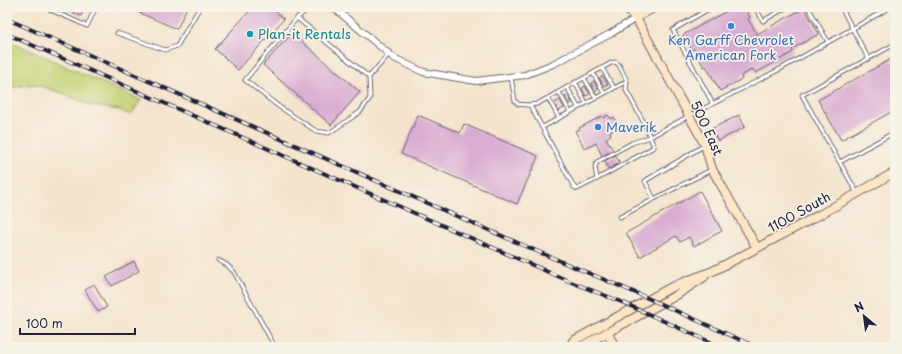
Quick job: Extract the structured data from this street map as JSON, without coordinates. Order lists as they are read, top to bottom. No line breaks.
{"streets":{"street":["500 East","1100 South"]},"crossings":[["500 East","1100 South"]],"places":["Ken Garff Chevrolet American Fork","Plan-it Rentals","Maverik"],"scale_bar":"100 m","north":"top left"}
